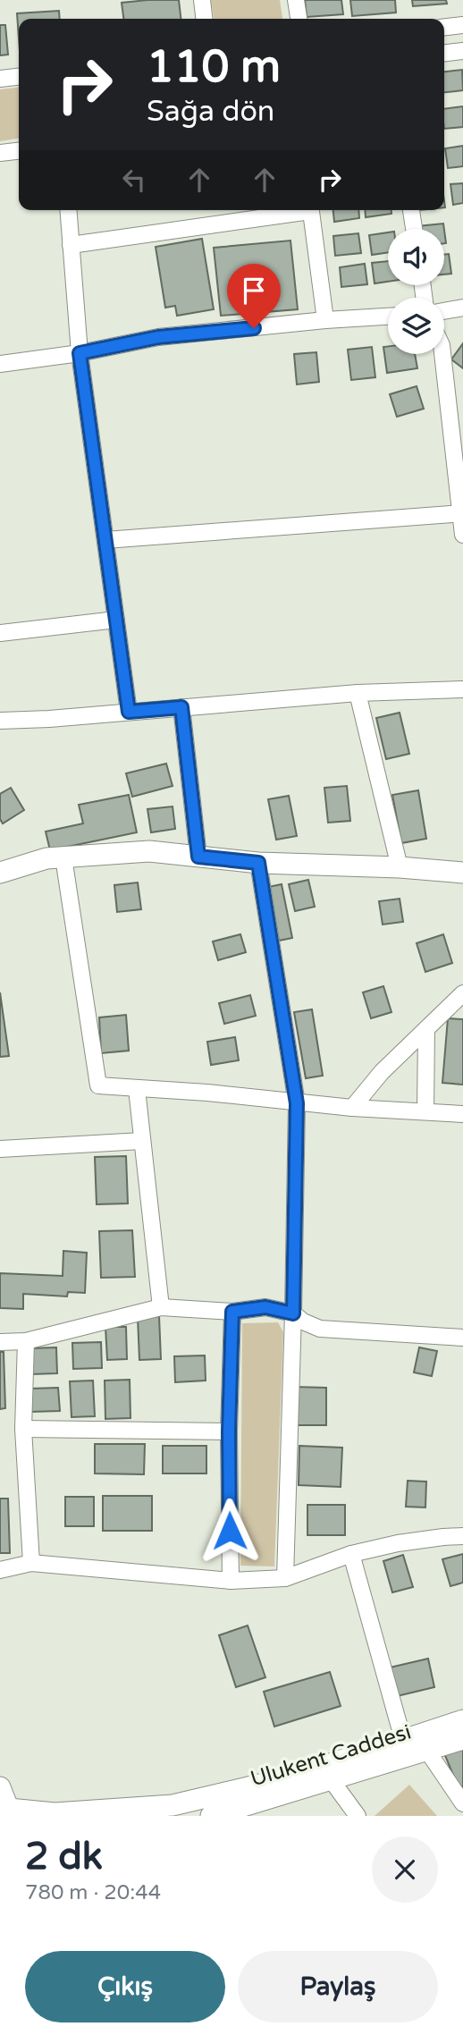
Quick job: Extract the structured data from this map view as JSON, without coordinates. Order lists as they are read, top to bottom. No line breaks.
{"streets":{"street":["Ulukent Caddesi"]},"page":{"turn":["110 m","Sağa dön"],"heading":["2 dk","780 m · 20:44"],"buttons":["Çıkış","Paylaş"]}}
